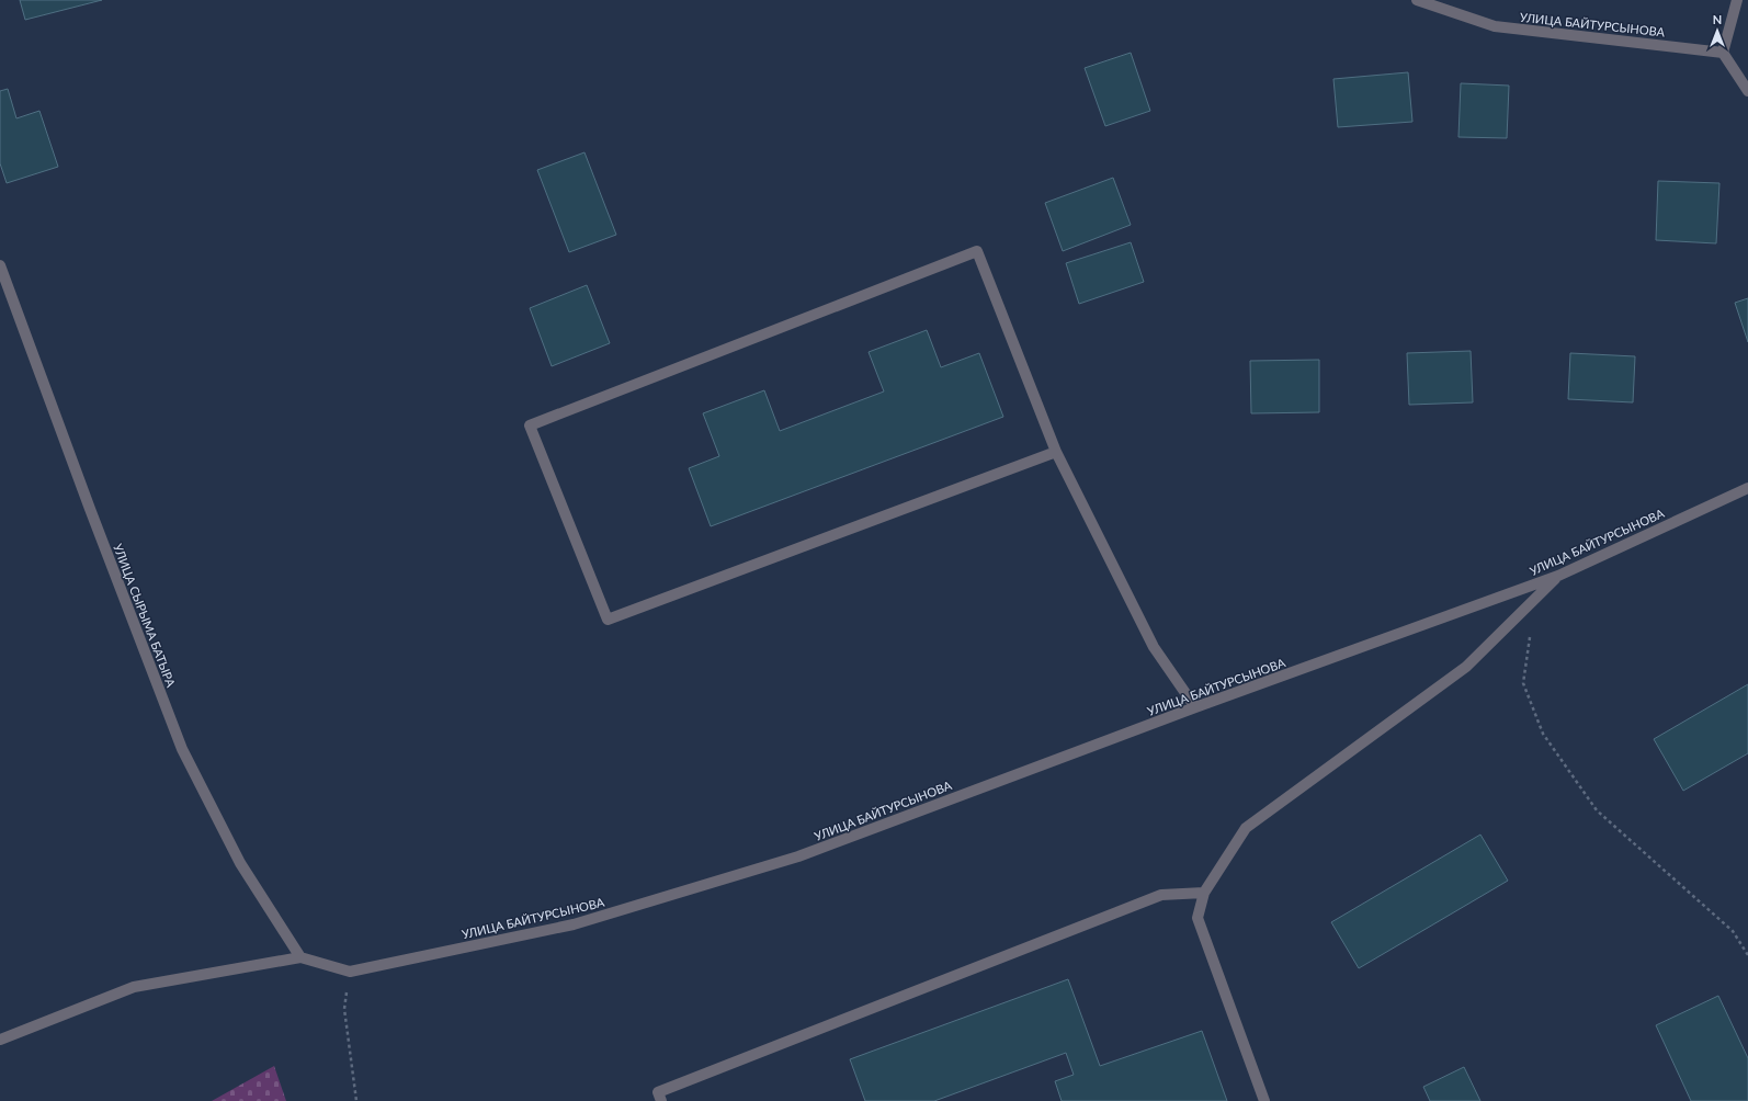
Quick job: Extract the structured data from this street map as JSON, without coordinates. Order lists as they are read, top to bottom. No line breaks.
{"streets":{"street":["УЛИЦА БАЙТУРСЫНОВА","УЛИЦА СЫРЫМА БАТЫРА"]},"crossings":[["УЛИЦА БАЙТУРСЫНОВА","УЛИЦА СЫРЫМА БАТЫРА"]],"north":"top"}
